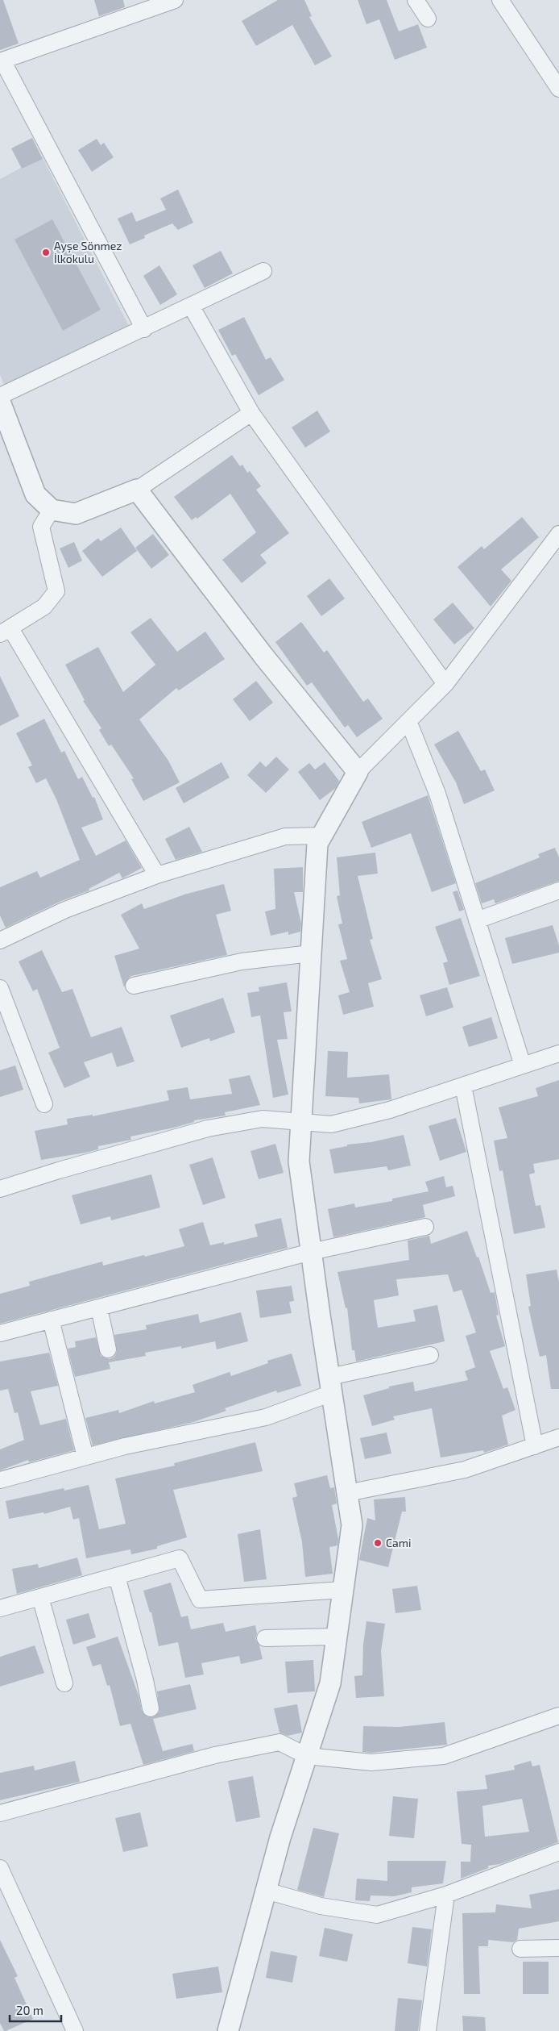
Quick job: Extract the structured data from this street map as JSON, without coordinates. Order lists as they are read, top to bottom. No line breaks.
{"places":["Ayşe Sönmez İlkokulu","Cami"],"scale_bar":"20 m"}
